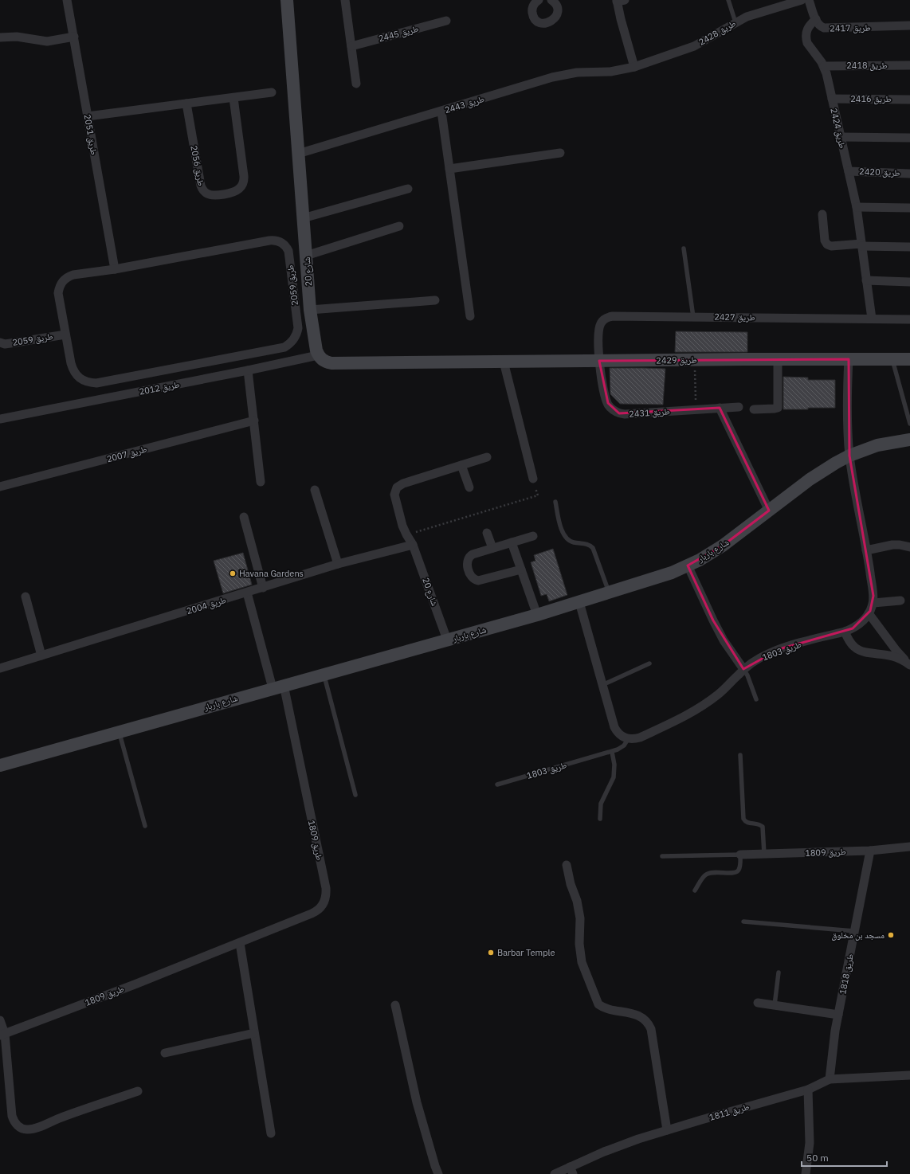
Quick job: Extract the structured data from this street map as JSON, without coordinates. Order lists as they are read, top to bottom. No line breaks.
{"streets":{"street":["طريق 2417","طريق 2428","طريق 2445","طريق 2418","طريق 2416","طريق 2443","طريق 2424","طريق 2051","طريق 2056","طريق 2420","شارع 20","طريق 2059","طريق 2427","طريق 2429","طريق 2012","طريق 2431","طريق 2007","شارع باربار","طريق 2004","طريق 1803","طريق 1809","طريق 1818","طريق 1811"]},"crossings":[["طريق 2417","طريق 2424"],["طريق 2428","طريق 2443"],["طريق 2418","طريق 2424"],["طريق 2416","طريق 2424"],["طريق 2443","شارع 20"],["طريق 2424","طريق 2420"],["طريق 2424","طريق 2427"],["طريق 2051","طريق 2059"],["شارع 20","طريق 2012"],["شارع 20","شارع باربار"],["شارع 20","طريق 2004"],["طريق 2427","طريق 2429"],["طريق 2427","طريق 2431"],["طريق 2429","طريق 2431"],["شارع باربار","طريق 1803"],["شارع باربار","طريق 1809"],["طريق 2004","طريق 1809"],["طريق 1809","طريق 1818"],["طريق 1818","طريق 1811"]],"places":["Havana Gardens","مسجد بن مخلوق","Barbar Temple"],"scale_bar":"50 m"}
